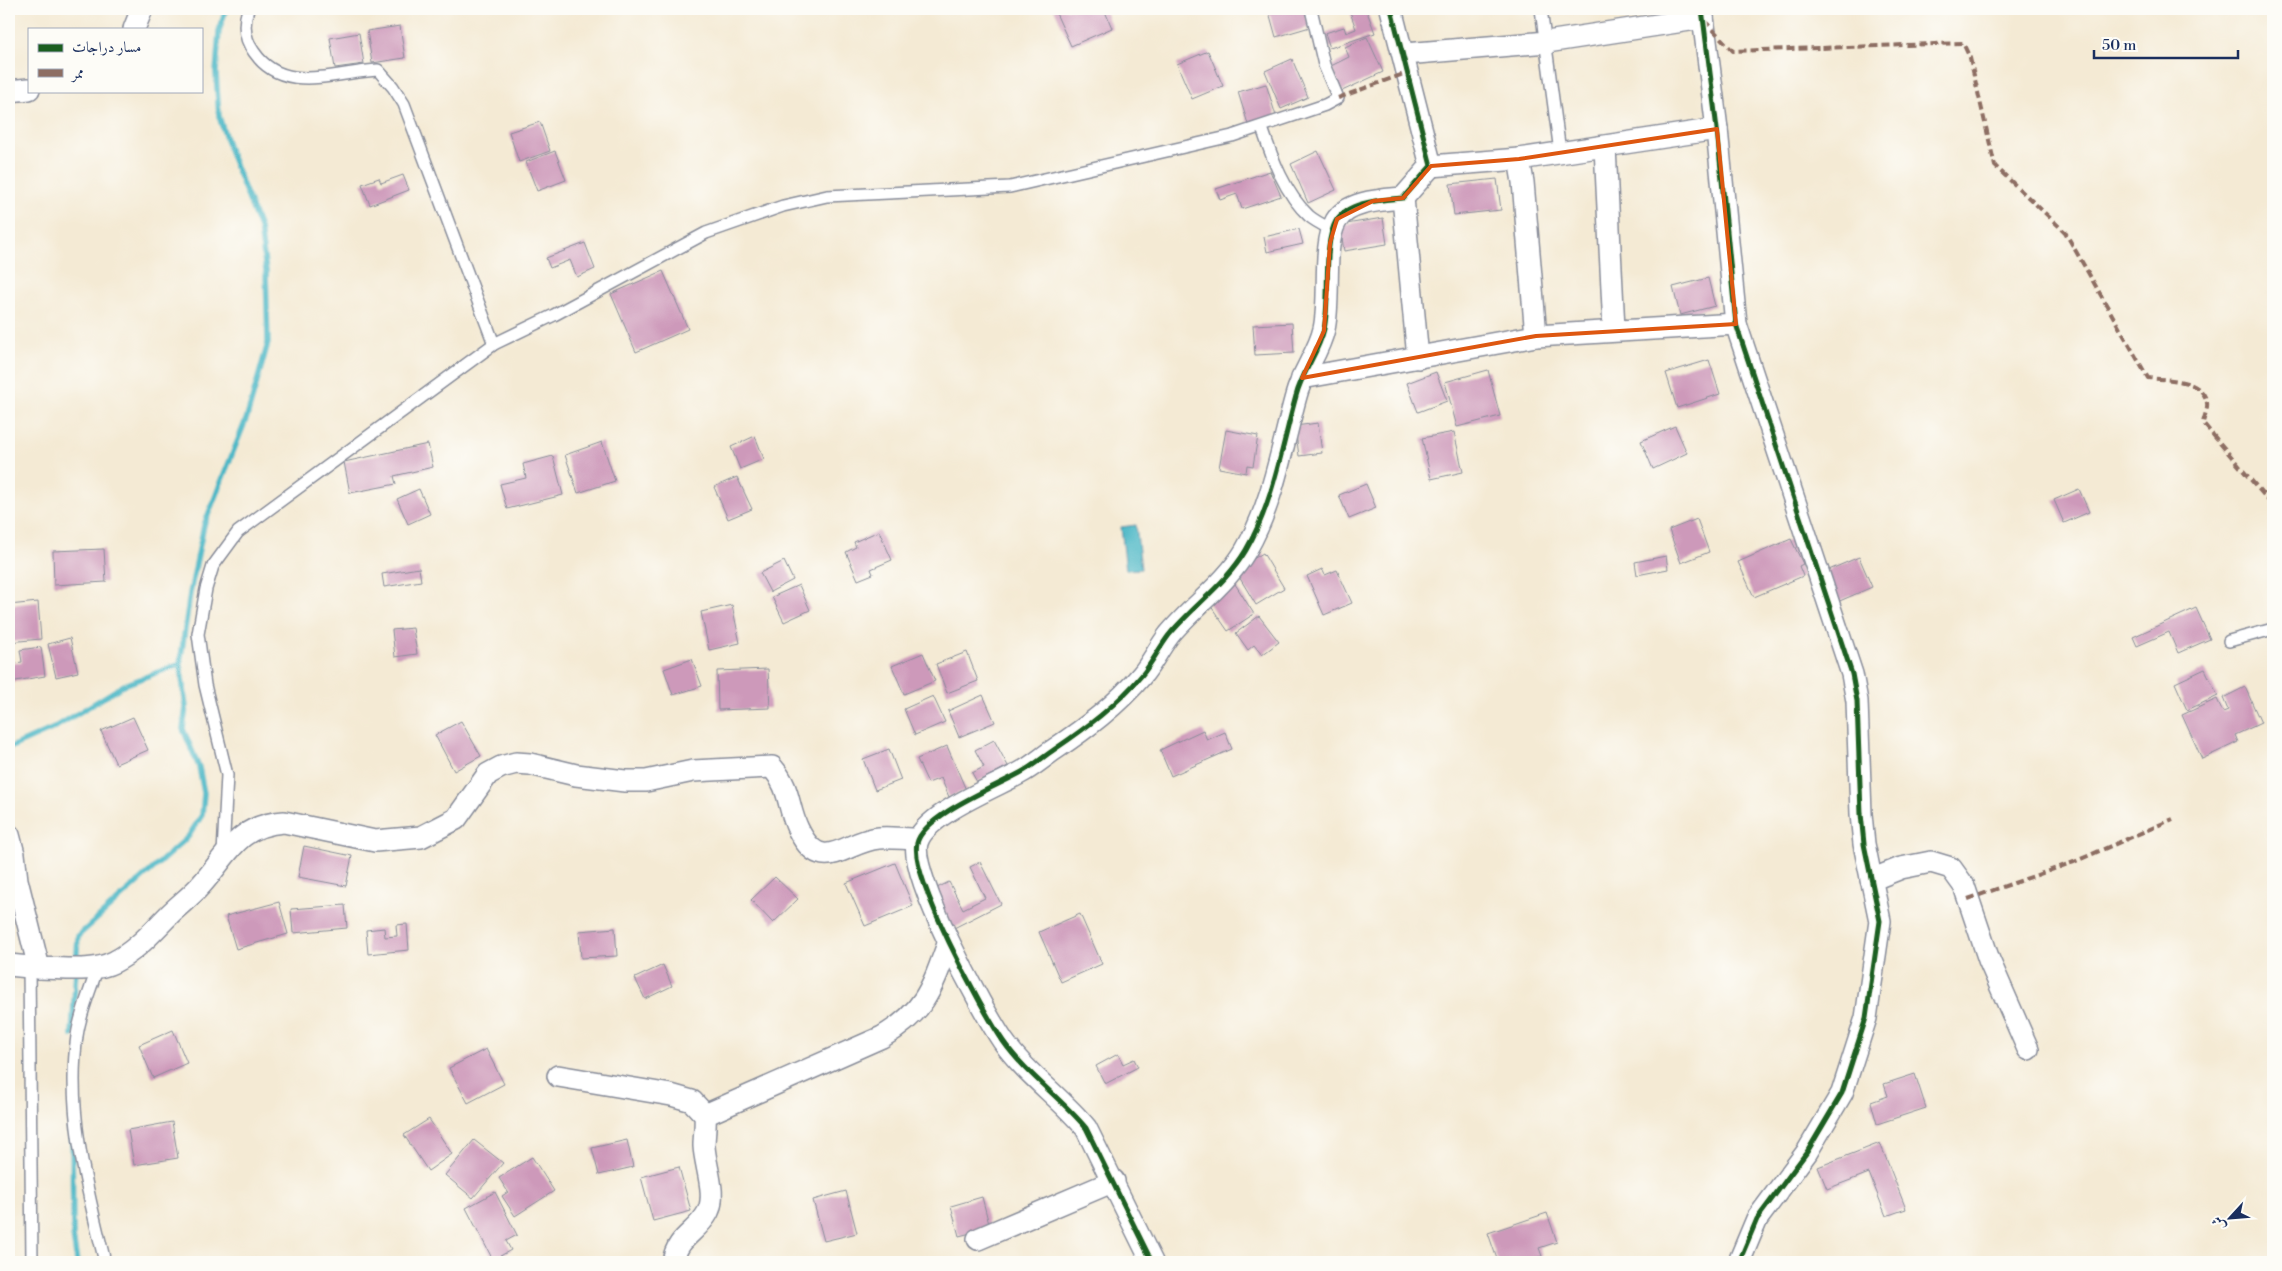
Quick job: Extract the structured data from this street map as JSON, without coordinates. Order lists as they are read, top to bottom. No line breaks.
{"legend":["مسار دراجات","ممر"],"scale_bar":"50 m","north":"bottom left"}
